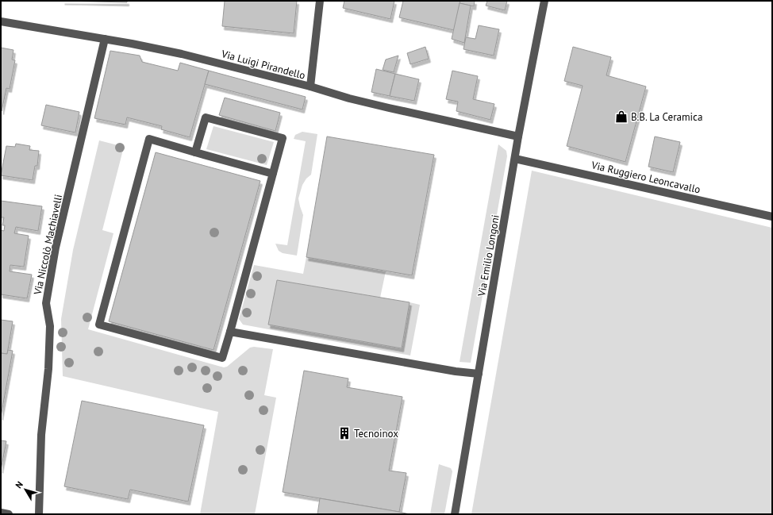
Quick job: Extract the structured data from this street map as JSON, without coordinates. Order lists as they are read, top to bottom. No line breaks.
{"streets":{"street":["Via Luigi Pirandello","Via Ruggiero Leoncavallo","Via Niccolò Machiavelli","Via Emilio Longoni"]},"crossings":[["Via Luigi Pirandello","Via Niccolò Machiavelli"],["Via Luigi Pirandello","Via Emilio Longoni"],["Via Ruggiero Leoncavallo","Via Emilio Longoni"]],"places":{"shop":["B.B. La Ceramica"],"building":["Tecnoinox"]},"north":"top left"}
